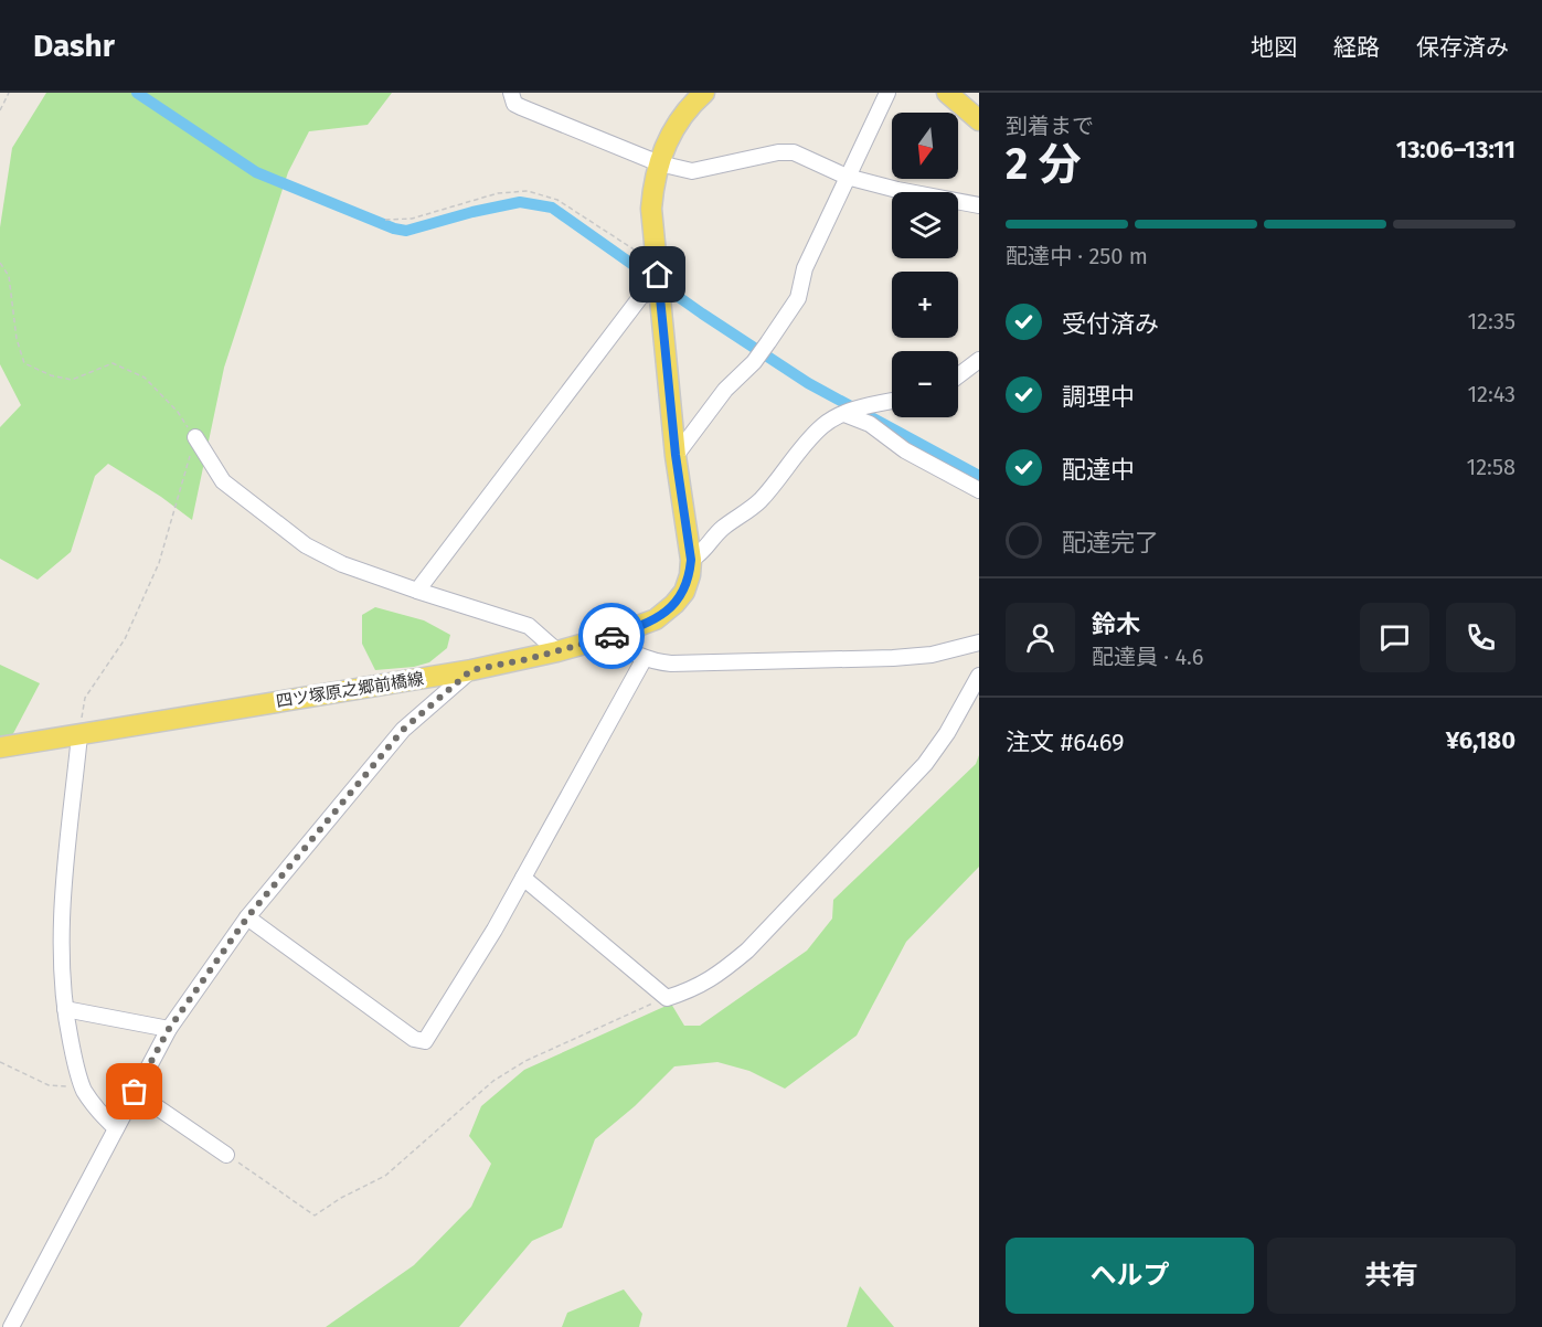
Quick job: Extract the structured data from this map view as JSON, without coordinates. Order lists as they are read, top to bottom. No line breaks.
{"streets":{"main road":["四ツ塚原之郷前橋線"]},"north":"bottom","page":{"header":"Dashr","nav":["地図","経路","保存済み"],"heading":["2 分","到着まで","13:06–13:11"],"panel":["鈴木","配達員 · 4.6","注文 #6469","¥6,180"],"map_buttons":["+","−"],"bar":"配達中 · 250 m","list":[["受付済み","12:35"],["調理中","12:43"],["配達中","12:58"],"配達完了"],"buttons":["ヘルプ","共有"]}}
